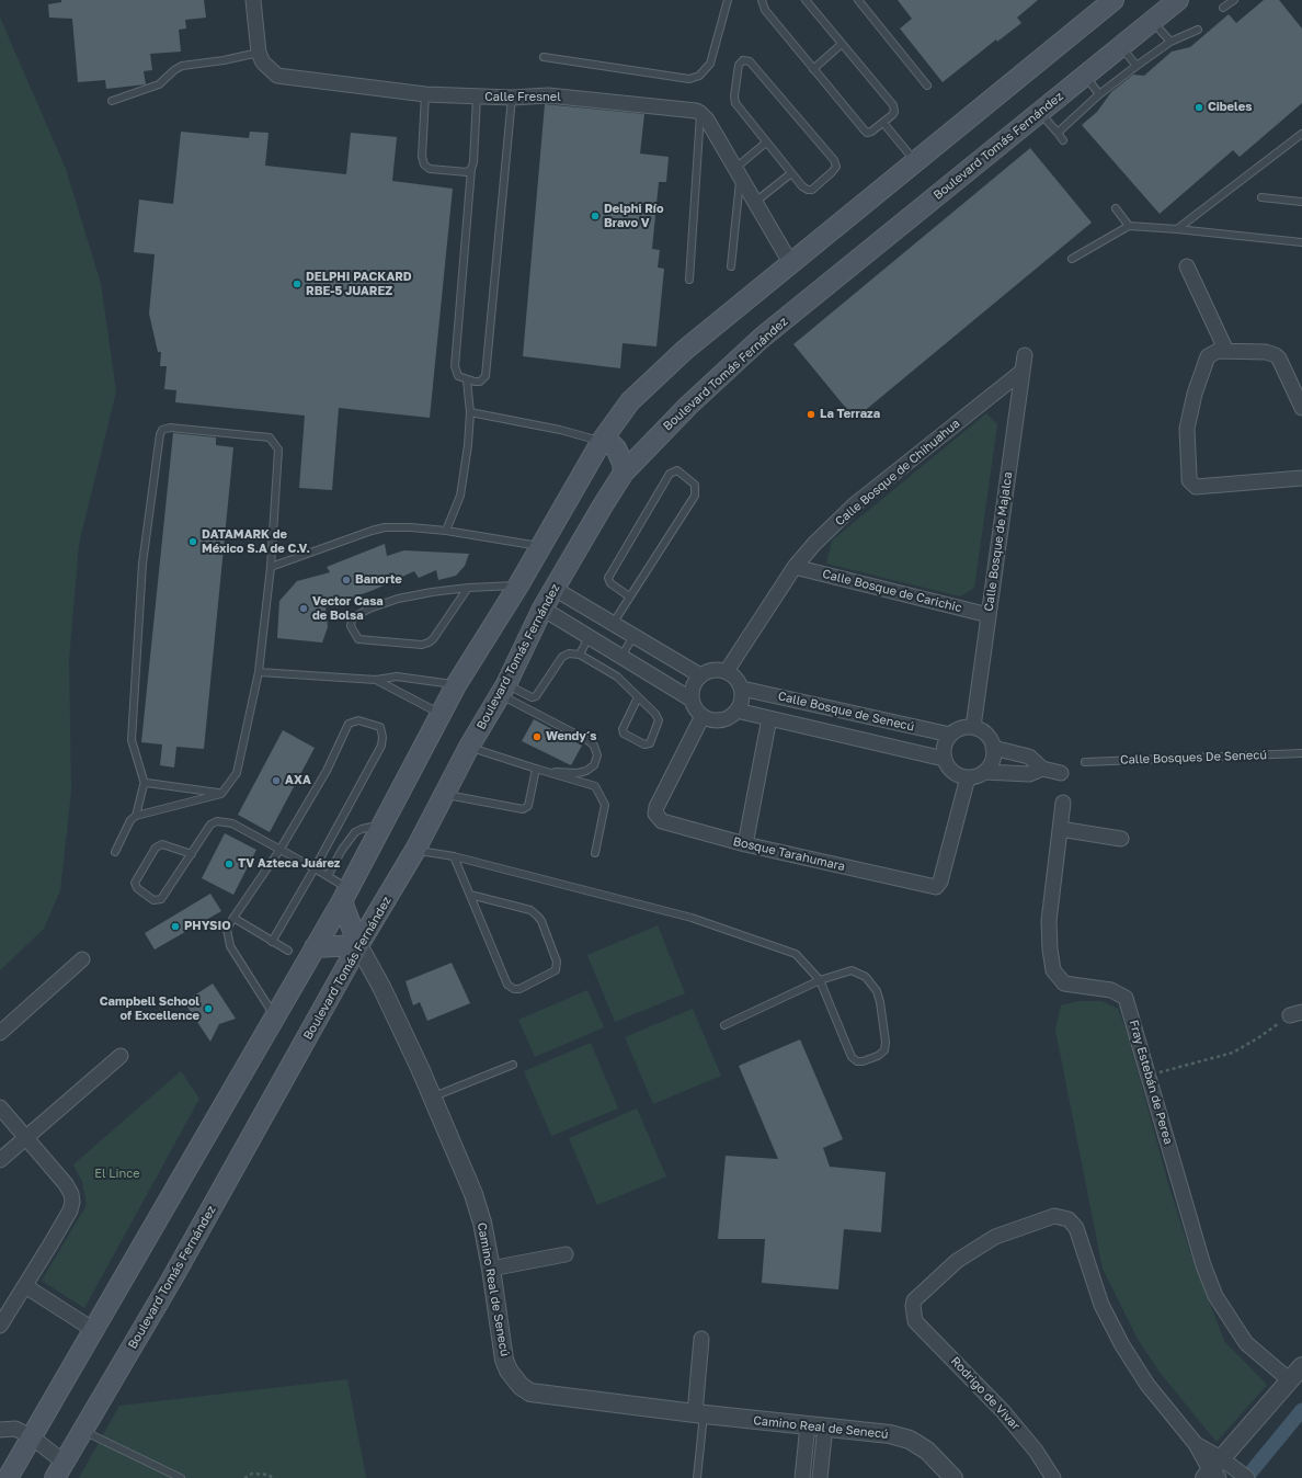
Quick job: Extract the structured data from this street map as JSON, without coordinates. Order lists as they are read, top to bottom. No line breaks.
{"streets":{"main road":["Boulevard Tomás Fernández"],"street":["Calle Fresnel","Calle Bosque de Chihuahua","Calle Bosque de Majalca","Calle Bosque de Carichic","Calle Bosque de Senecú","Bosque Tarahumara","Fray Estebán de Perea","Camino Real de Senecú","Rodrigo de Vivar"],"lane":["Calle Bosques De Senecú"]},"crossings":[["Boulevard Tomás Fernández","Camino Real de Senecú"],["Calle Bosque de Chihuahua","Calle Bosque de Majalca"],["Calle Bosque de Chihuahua","Calle Bosque de Carichic"],["Calle Bosque de Chihuahua","Calle Bosque de Senecú"],["Calle Bosque de Chihuahua","Bosque Tarahumara"],["Calle Bosque de Majalca","Calle Bosque de Carichic"],["Calle Bosque de Majalca","Calle Bosque de Senecú"],["Calle Bosque de Majalca","Bosque Tarahumara"],["Calle Bosque de Senecú","Bosque Tarahumara"]],"parks":["El Lince"],"places":["Cibeles","Delphi Río Bravo V","DELPHI PACKARD RBE-5 JUAREZ","La Terraza","DATAMARK de México S.A de C.V.","Banorte","Vector Casa de Bolsa","Wendy´s","AXA","TV Azteca Juárez","PHYSIO","Campbell School of Excellence"]}
